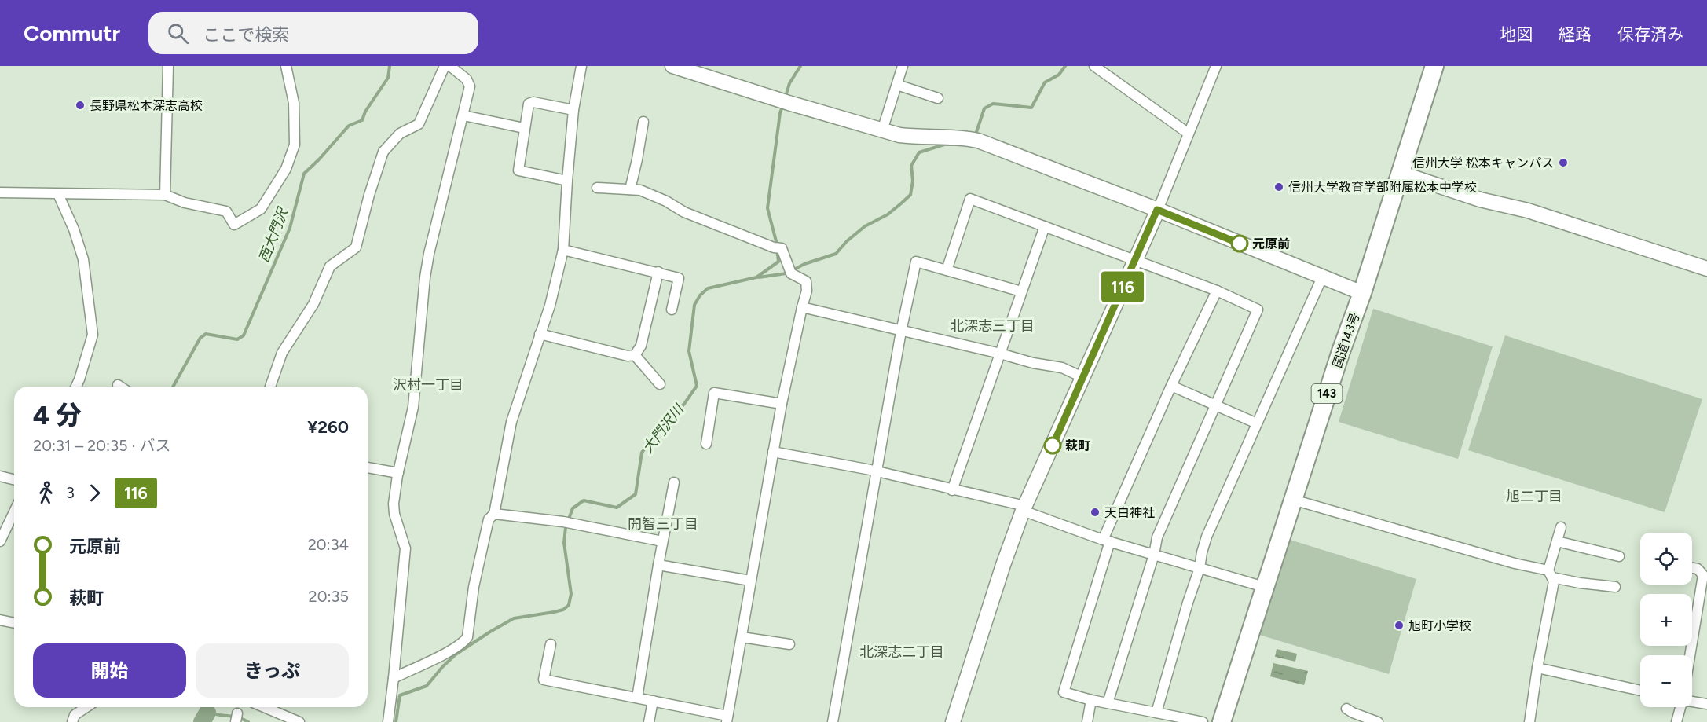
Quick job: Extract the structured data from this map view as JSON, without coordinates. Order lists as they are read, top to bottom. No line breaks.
{"streets":{"highway":["国道143号","143"]},"districts":["北深志三丁目","沢村一丁目","旭二丁目","開智三丁目","北深志二丁目"],"water":["西大門沢","大門沢川"],"places":["長野県松本深志高校","信州大学 松本キャンパス","信州大学教育学部附属松本中学校","元原前","萩町","天白神社","旭町小学校"],"lines":["bus line 116"],"page":{"header":"Commutr","search":"ここで検索","nav":["地図","経路","保存済み"],"on_map":"116","heading":["4 分","20:31 – 20:35 · バス","¥260"],"legs":["3","116"],"list":[{"name":"元原前","value":"20:34"},{"name":"萩町","value":"20:35"}],"map_buttons":["+","−"],"buttons":["開始","きっぷ"]}}
